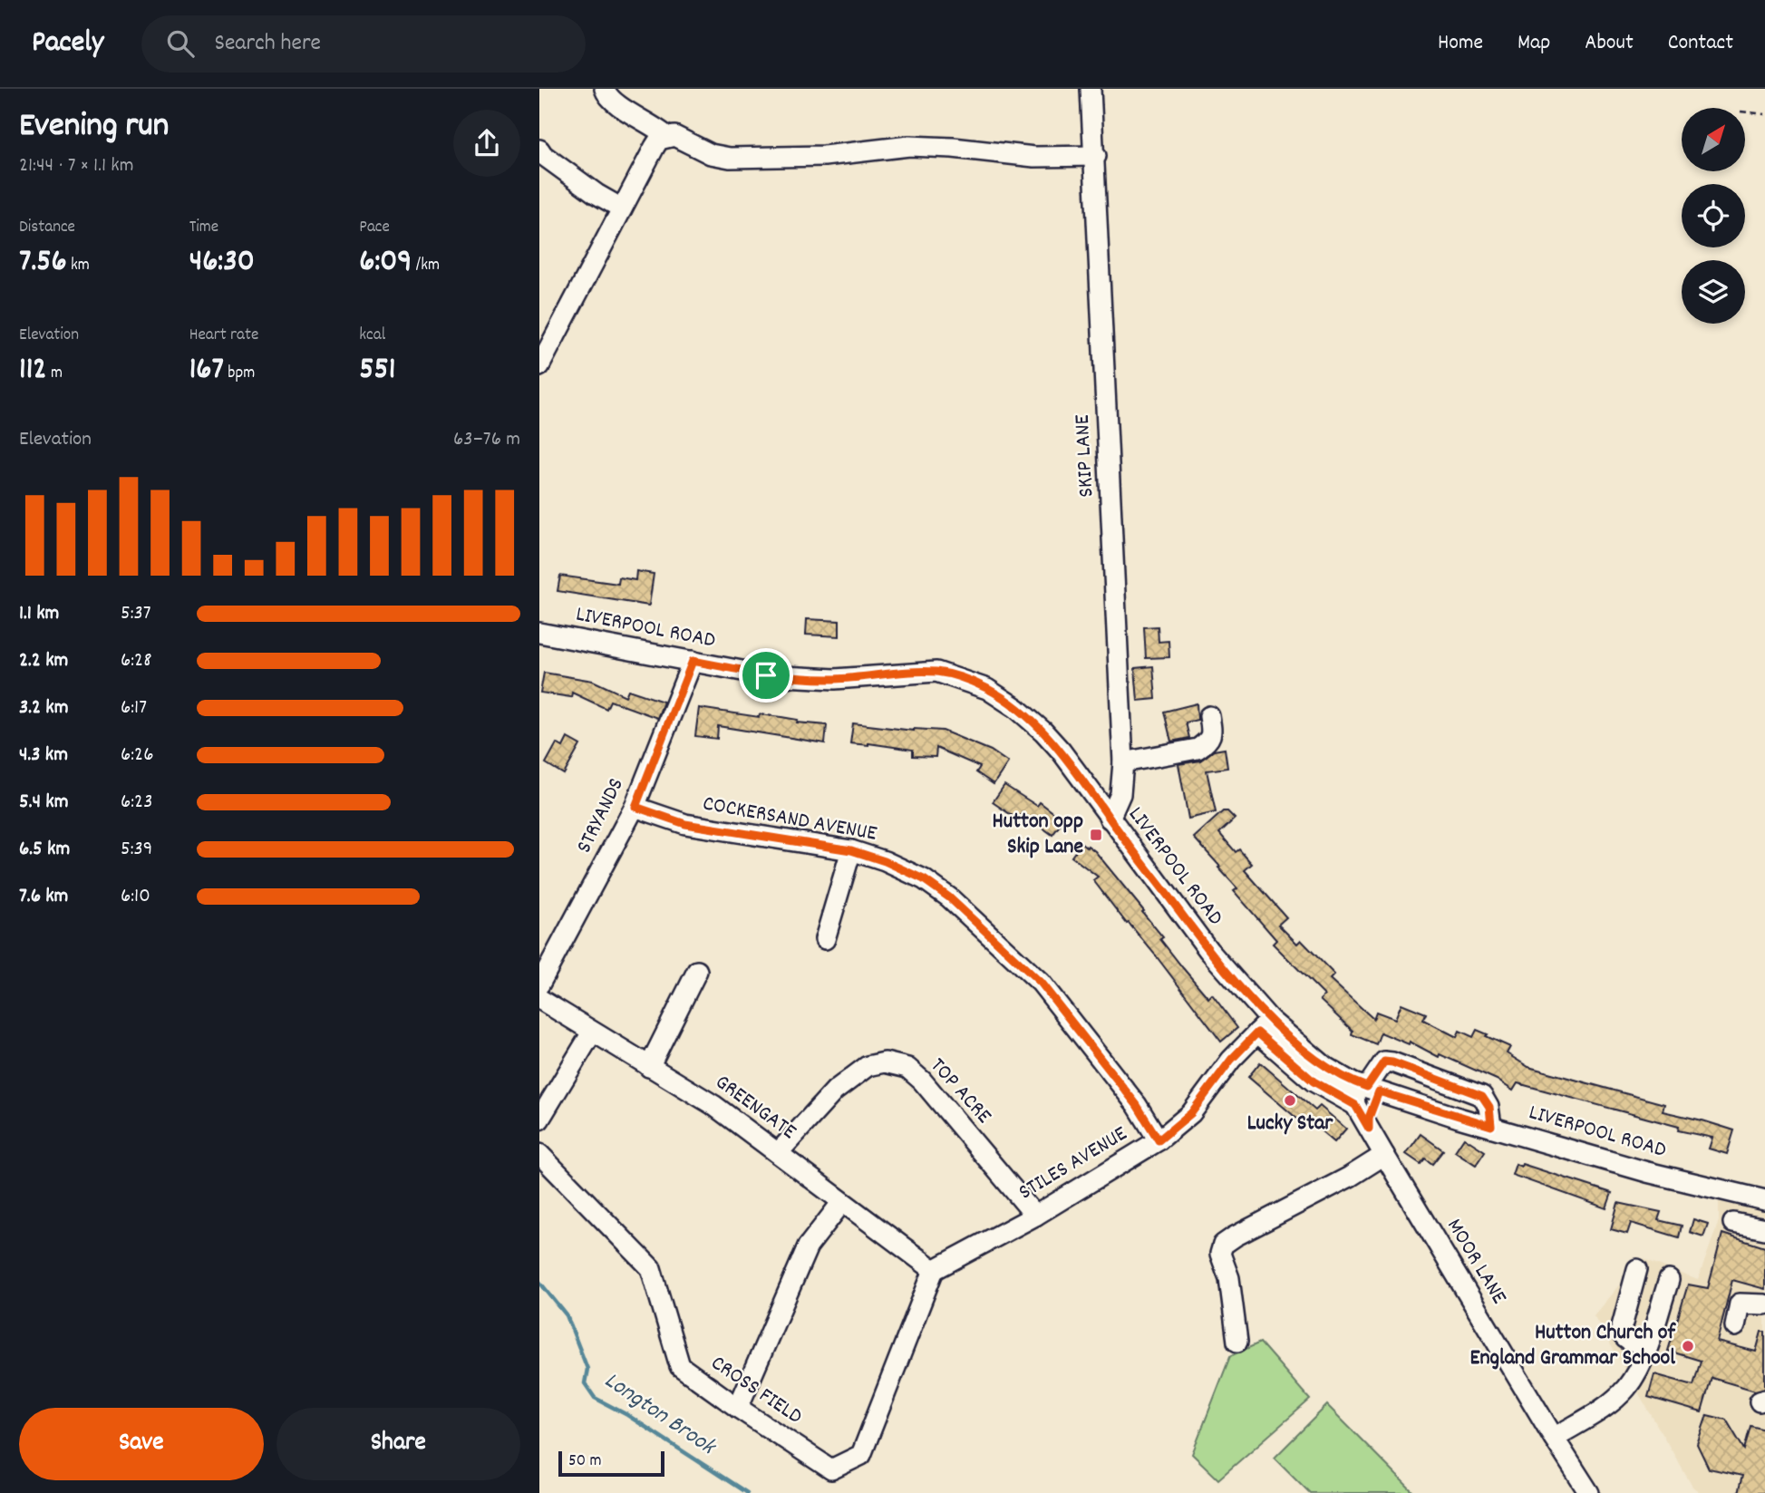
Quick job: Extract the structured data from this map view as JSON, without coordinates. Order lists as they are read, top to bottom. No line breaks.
{"streets":{"street":["SKIP LANE","LIVERPOOL ROAD","STRYANDS","COCKERSAND AVENUE","TOP ACRE","GREENGATE","STILES AVENUE","MOOR LANE","CROSS FIELD"]},"crossings":[["SKIP LANE","LIVERPOOL ROAD"],["LIVERPOOL ROAD","STRYANDS"],["LIVERPOOL ROAD","STILES AVENUE"],["LIVERPOOL ROAD","MOOR LANE"],["STRYANDS","COCKERSAND AVENUE"],["COCKERSAND AVENUE","STILES AVENUE"],["TOP ACRE","GREENGATE"],["TOP ACRE","STILES AVENUE"],["GREENGATE","STILES AVENUE"],["GREENGATE","CROSS FIELD"],["STILES AVENUE","CROSS FIELD"]],"water":["Longton Brook"],"places":{"transit":["Hutton opp Skip Lane"],"other":["Lucky Star","Hutton Church of England Grammar School"]},"scale_bar":"50 m","north":"top right","page":{"header":"Pacely","search":"Search here","nav":["Home","Map","About","Contact"],"heading":["Evening run","21:44 · 7 × 1.1 km"],"stats":[["Distance","7.56 km"],["Time","46:30"],["Pace","6:09 /km"],["Elevation","112 m"],["Heart rate","167 bpm"],["kcal","551"]],"chart":["Elevation","63–76 m"],"list":[{"name":"1.1 km","note":"5:37"},{"name":"2.2 km","note":"6:28"},{"name":"3.2 km","note":"6:17"},{"name":"4.3 km","note":"6:26"},{"name":"5.4 km","note":"6:23"},{"name":"6.5 km","note":"5:39"},{"name":"7.6 km","note":"6:10"}],"buttons":["Save","Share"],"scale":"50 m"}}
